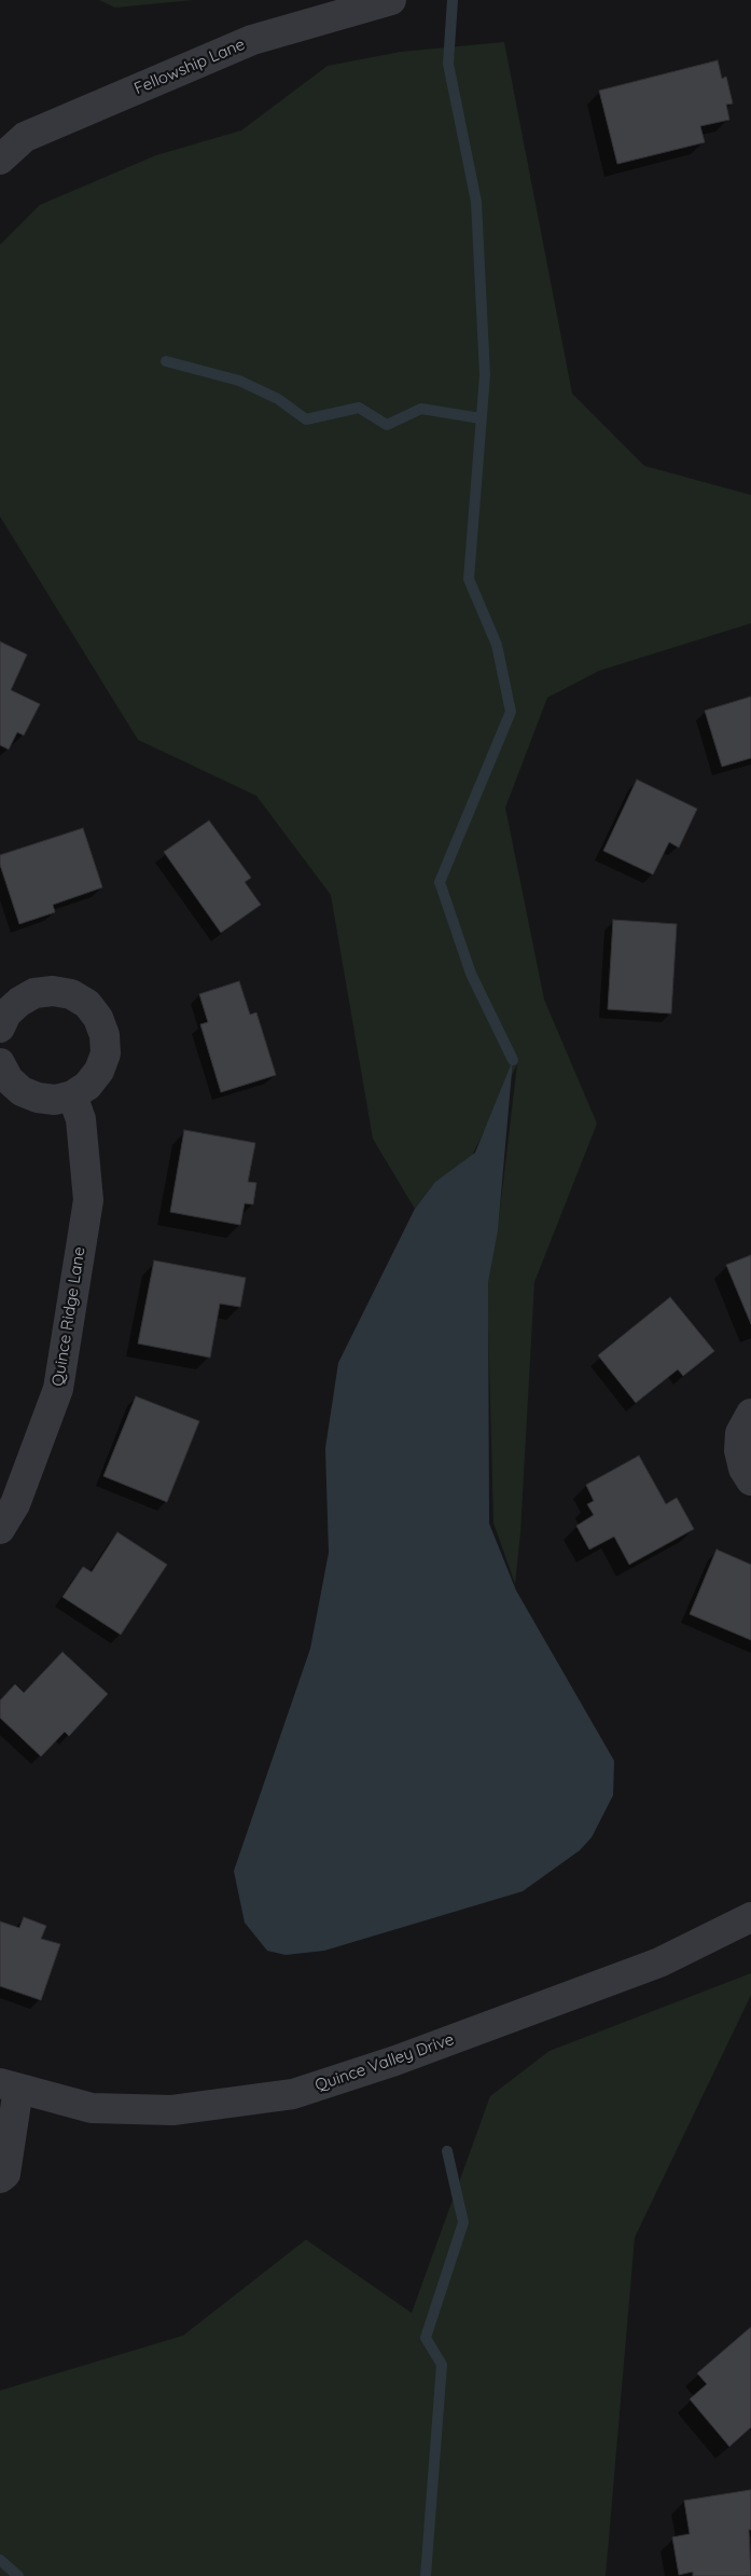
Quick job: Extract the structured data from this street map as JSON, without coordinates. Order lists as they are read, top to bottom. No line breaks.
{"streets":{"street":["Fellowship Lane","Quince Ridge Lane","Quince Valley Drive"]}}
